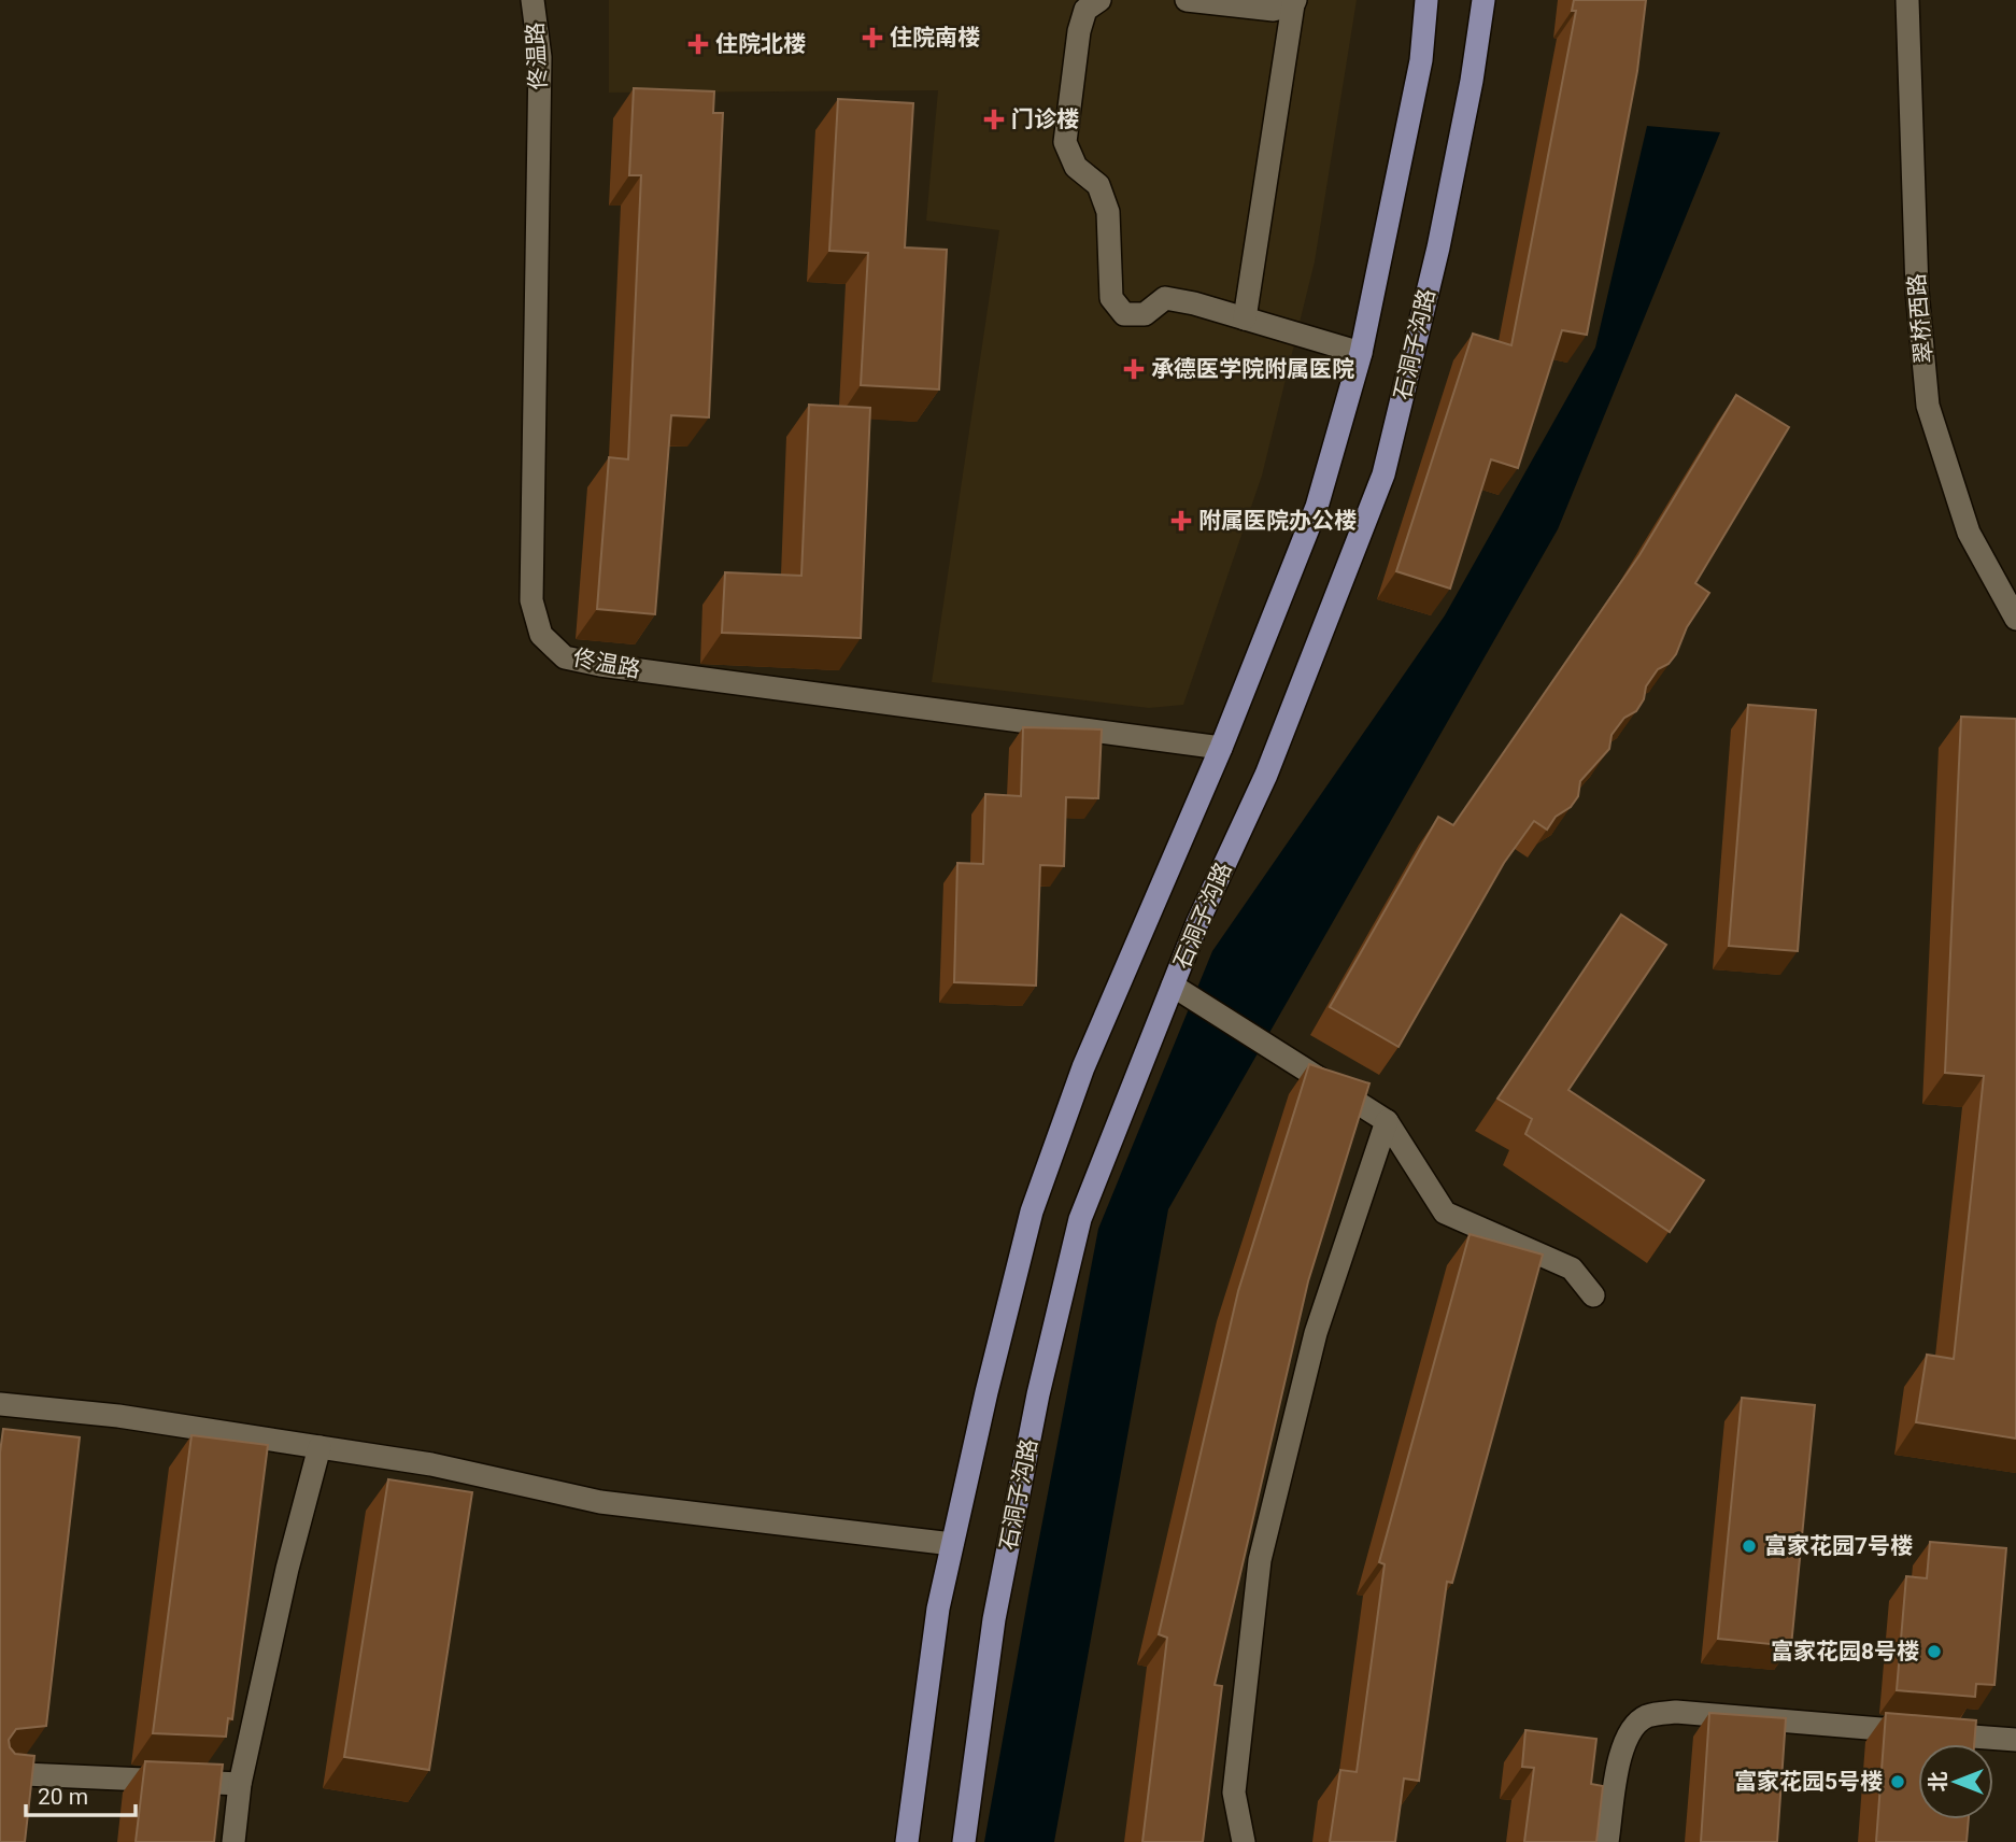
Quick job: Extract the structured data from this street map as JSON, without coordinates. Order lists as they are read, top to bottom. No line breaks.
{"streets":{"main road":["石洞子沟路"],"street":["佟温路","翠桥西路"]},"places":{"health":["住院南楼","住院北楼","门诊楼","承德医学院附属医院","附属医院办公楼"],"other":["富家花园7号楼","富家花园8号楼","富家花园5号楼"]},"scale_bar":"20 m","north":"left"}
